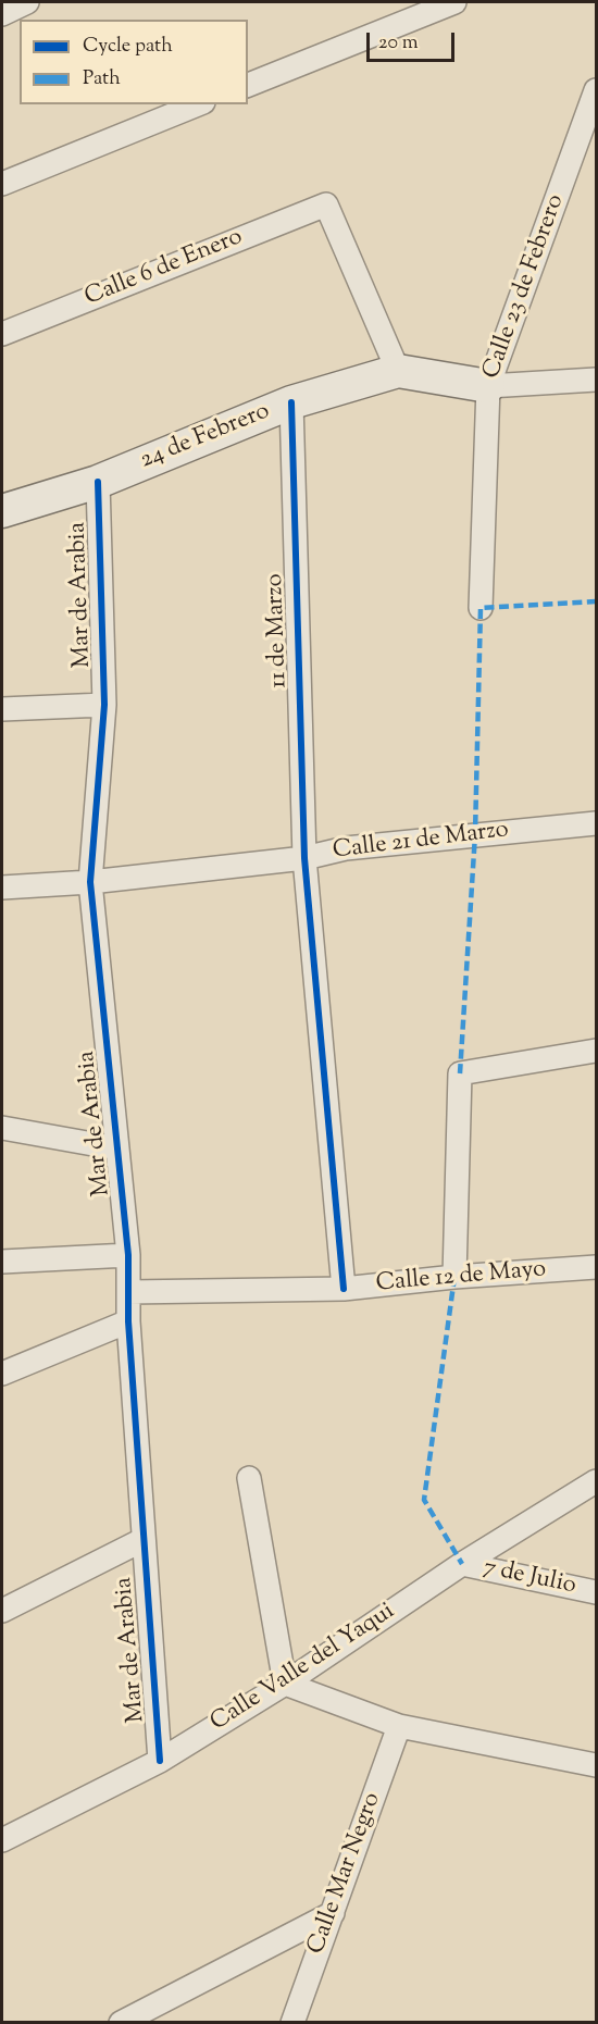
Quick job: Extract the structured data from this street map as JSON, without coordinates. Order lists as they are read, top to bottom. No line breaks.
{"streets":{"street":["Calle 6 de Enero","Calle 23 de Febrero","24 de Febrero","Mar de Arabia","11 de Marzo","Calle 21 de Marzo","Calle 12 de Mayo","7 de Julio","Calle Valle del Yaqui","Calle Mar Negro"]},"crossings":[["Calle 6 de Enero","24 de Febrero"],["Calle 23 de Febrero","24 de Febrero"],["24 de Febrero","Mar de Arabia"],["24 de Febrero","11 de Marzo"],["Mar de Arabia","Calle 21 de Marzo"],["Mar de Arabia","Calle 12 de Mayo"],["Mar de Arabia","Calle Valle del Yaqui"],["11 de Marzo","Calle 21 de Marzo"],["11 de Marzo","Calle 12 de Mayo"],["7 de Julio","Calle Valle del Yaqui"]],"legend":["Cycle path","Path"],"scale_bar":"20 m"}
